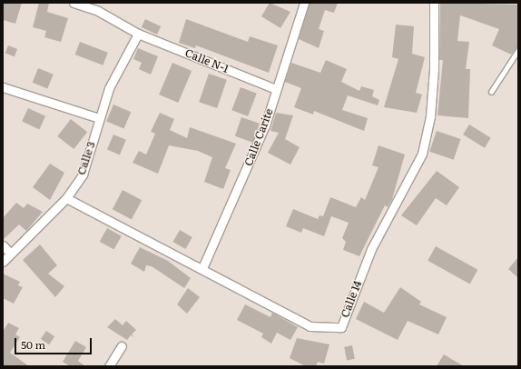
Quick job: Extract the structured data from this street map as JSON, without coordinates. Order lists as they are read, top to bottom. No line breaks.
{"streets":{"street":["Calle N-1","Calle Carite","Calle 3","Calle 14"]},"crossings":[["Calle N-1","Calle Carite"],["Calle N-1","Calle 3"],["Calle Carite","Calle 14"],["Calle 3","Calle 14"]],"scale_bar":"50 m"}
